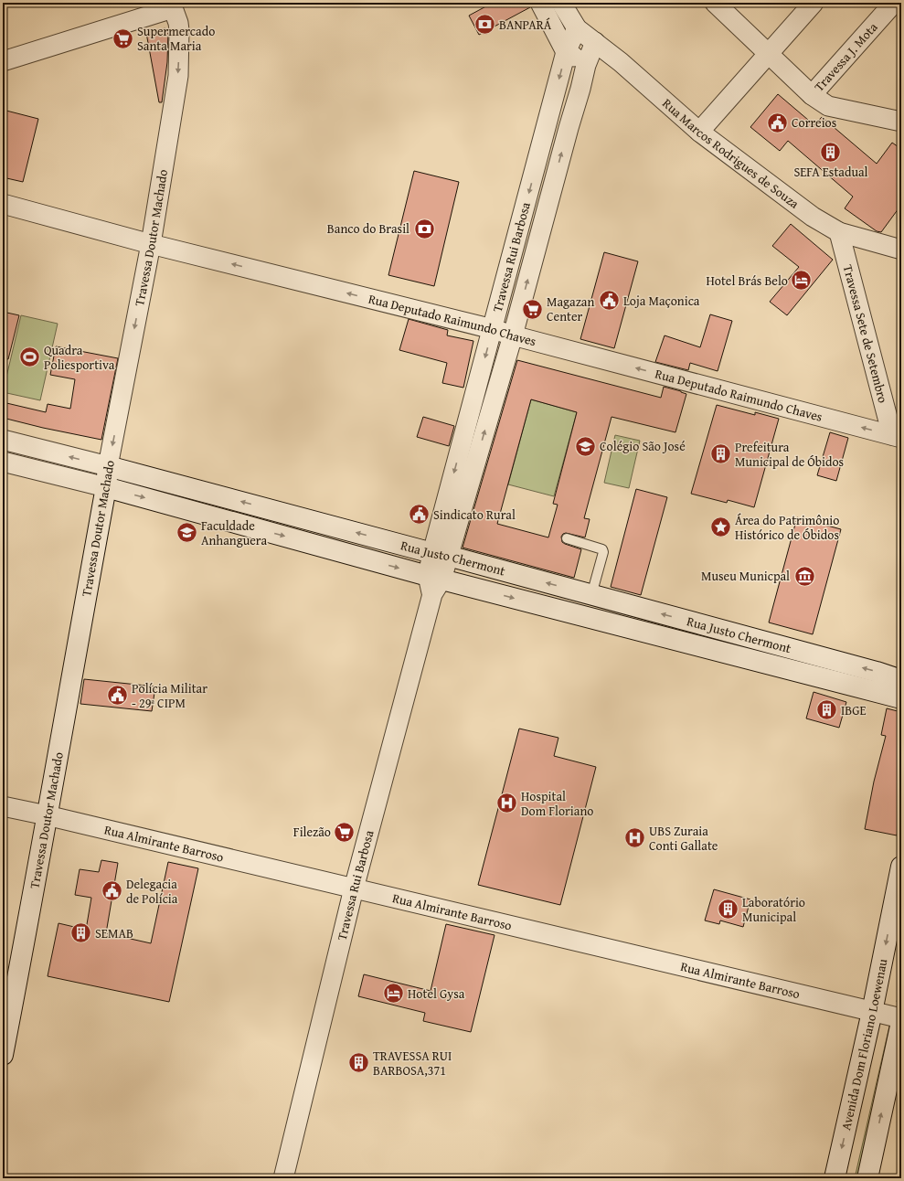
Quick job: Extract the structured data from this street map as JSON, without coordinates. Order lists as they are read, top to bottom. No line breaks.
{"streets":{"street":["Travessa J. Mota","Rua Marcos Rodrigues de Souza","Travessa Doutor Machado","Travessa Rui Barbosa","Rua Deputado Raimundo Chaves","Travessa Sete de Setembro","Rua Justo Chermont","Rua Almirante Barroso","Avenida Dom Floriano Loewenau"]},"crossings":[["Rua Marcos Rodrigues de Souza","Travessa Rui Barbosa"],["Rua Marcos Rodrigues de Souza","Travessa Sete de Setembro"],["Travessa Doutor Machado","Rua Deputado Raimundo Chaves"],["Travessa Doutor Machado","Rua Justo Chermont"],["Travessa Doutor Machado","Rua Almirante Barroso"],["Travessa Rui Barbosa","Rua Deputado Raimundo Chaves"],["Travessa Rui Barbosa","Rua Justo Chermont"],["Travessa Rui Barbosa","Rua Almirante Barroso"],["Rua Deputado Raimundo Chaves","Travessa Sete de Setembro"],["Rua Almirante Barroso","Avenida Dom Floriano Loewenau"]],"one_way":["Travessa Doutor Machado","Rua Deputado Raimundo Chaves"],"places":{"bank":["BANPARÁ","Banco do Brasil"],"supermarket":["Supermercado Santa Maria","Magazan Center","Filezão"],"public building":["Correios","Loja Maçonica","Sindicato Rural","Polícia Militar - 29ª CIPM","Delegacia de Polícia"],"building":["SEFA Estadual","Prefeitura Municipal de Óbidos","IBGE","Laboratório Municipal","SEMAB","TRAVESSA RUI BARBOSA,371"],"hotel":["Hotel Brás Belo","Hotel Gysa"],"sports":["Quadra Poliesportiva"],"school or university":["Colégio São José","Faculdade Anhanguera"],"place":["Área do Patrimônio Histórico de Óbidos"],"museum":["Museu Municpal"],"hospital":["Hospital Dom Floriano","UBS Zuraia Conti Gallate"]}}
